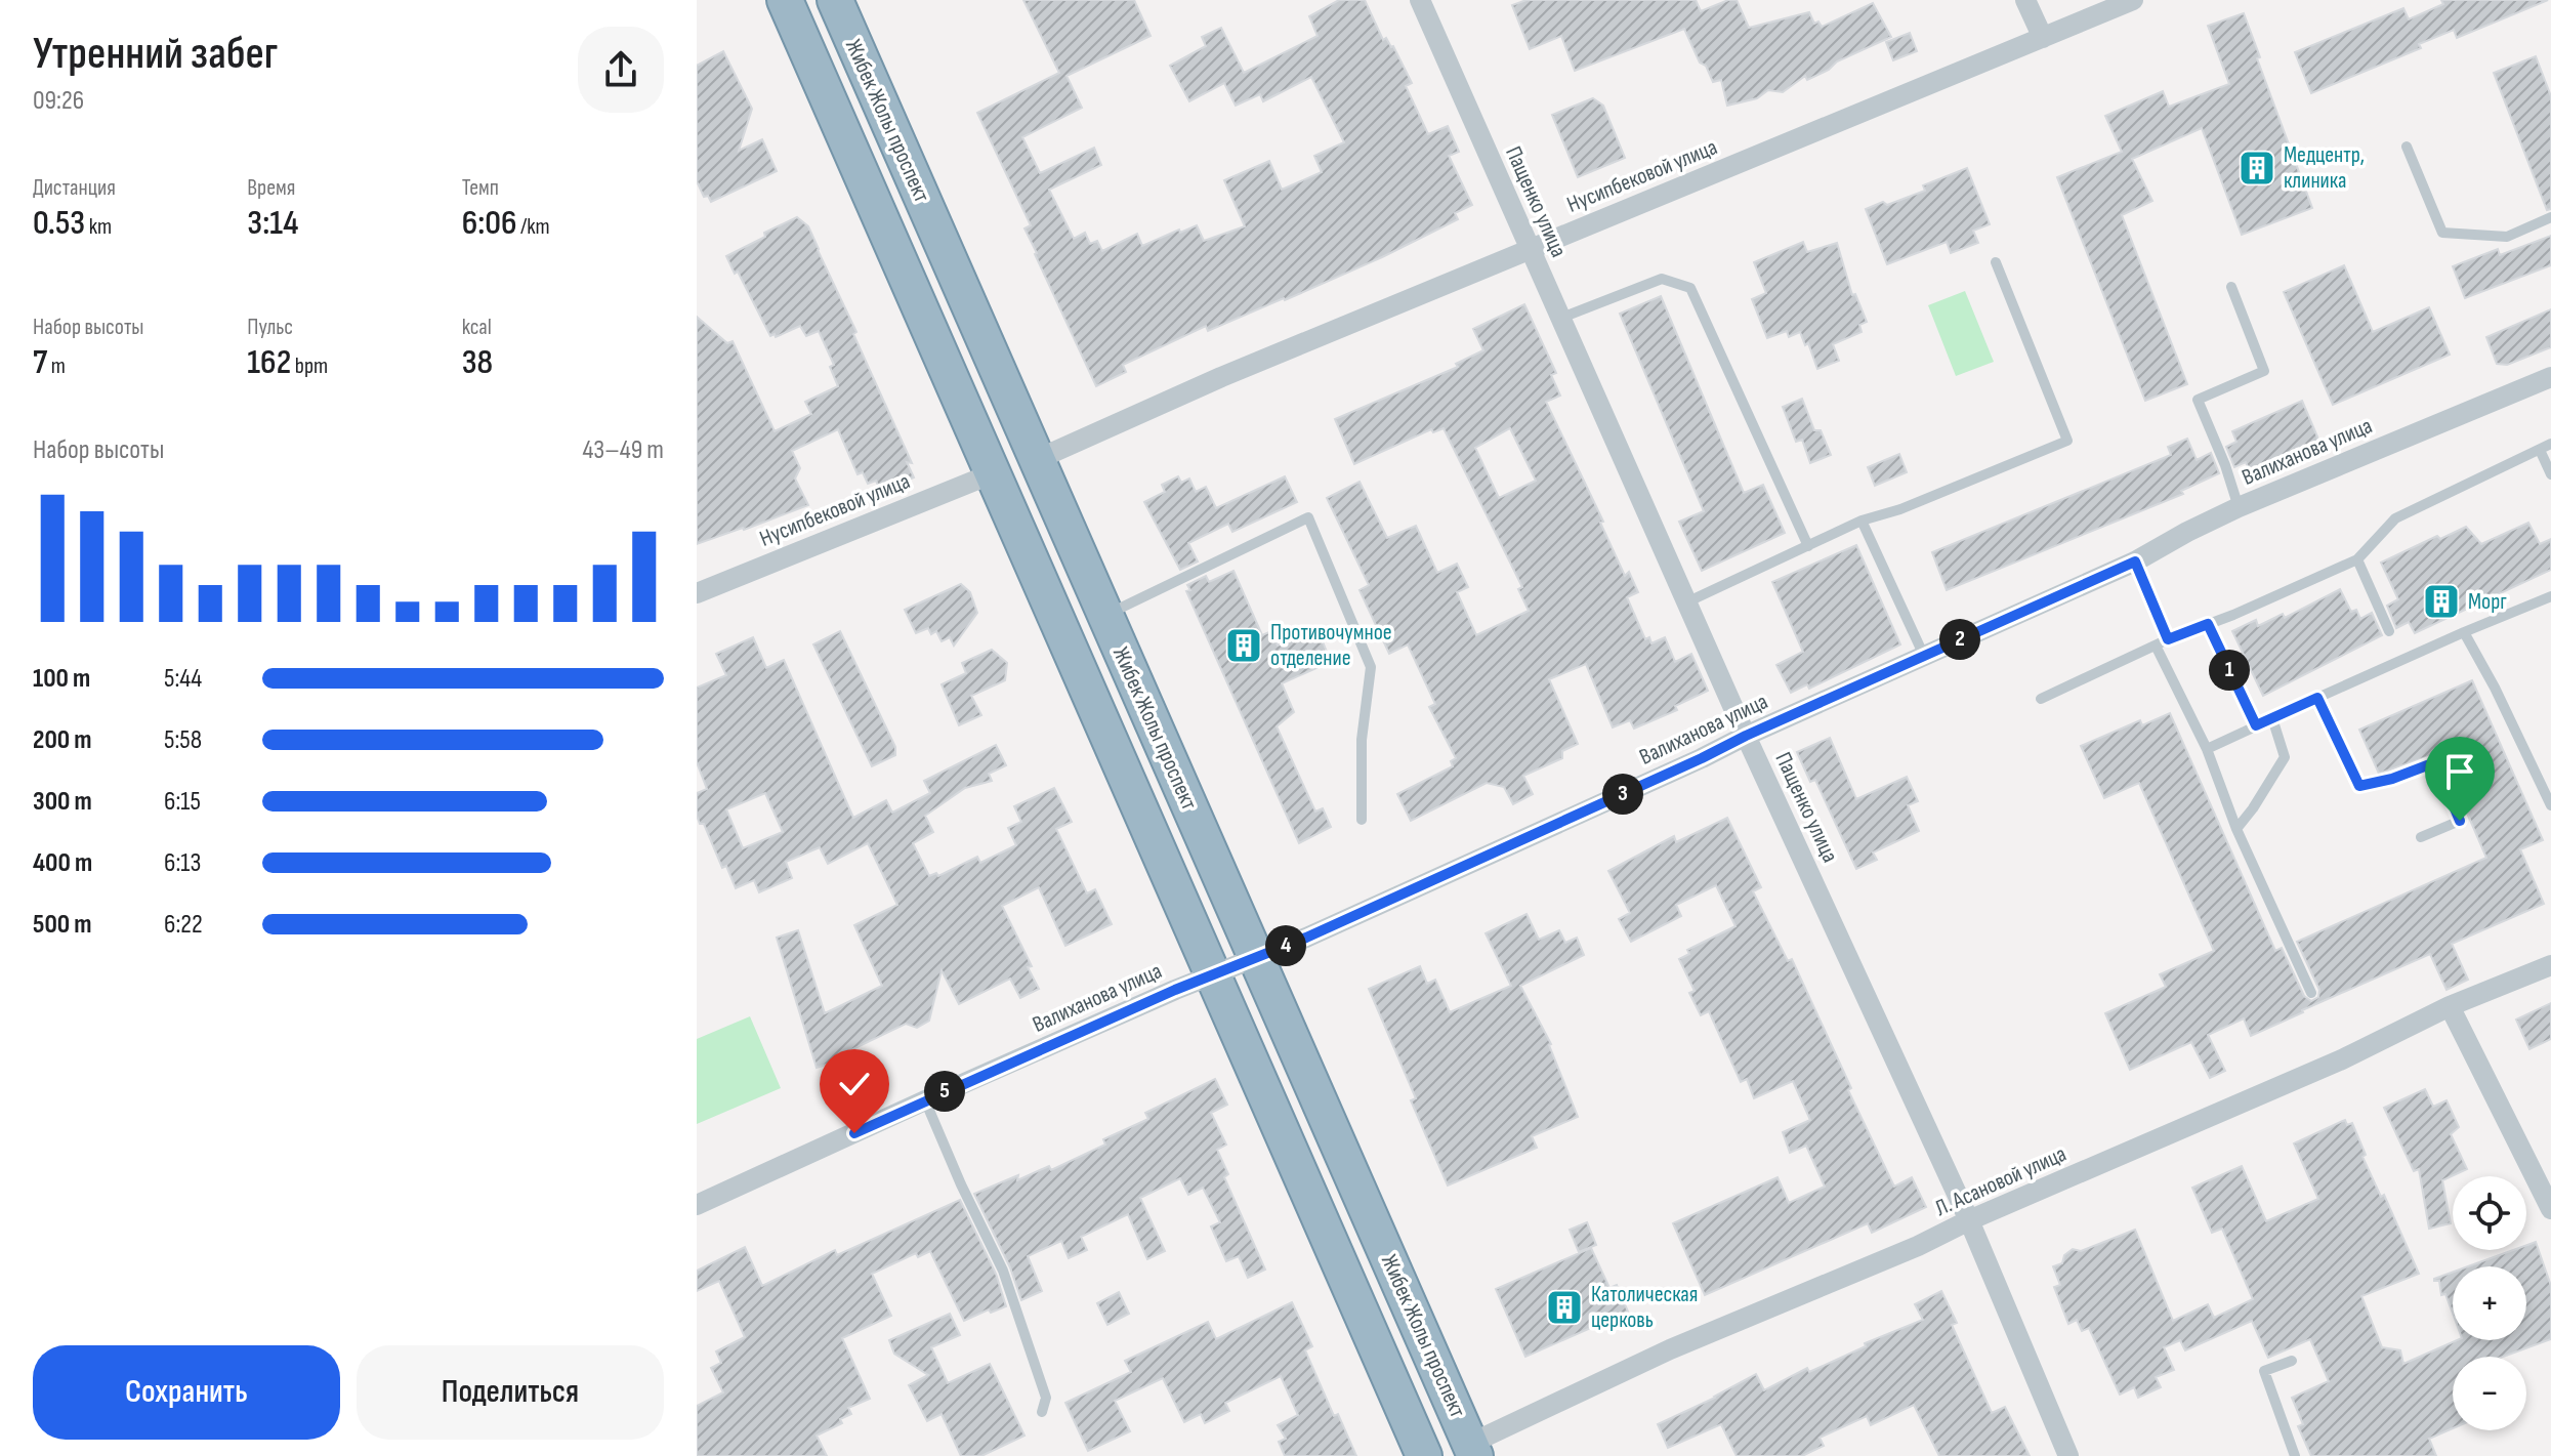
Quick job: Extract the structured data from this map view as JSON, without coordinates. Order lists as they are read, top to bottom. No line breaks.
{"streets":{"highway":["Жибек Жолы проспект"],"street":["Нусипбековой улица","Пащенко улица","Валиханова улица","Л. Асановой улица"]},"crossings":[["Жибек Жолы проспект","Нусипбековой улица"],["Жибек Жолы проспект","Валиханова улица"],["Жибек Жолы проспект","Л. Асановой улица"],["Нусипбековой улица","Пащенко улица"],["Пащенко улица","Валиханова улица"],["Пащенко улица","Л. Асановой улица"]],"places":{"building":["Медцентр, клиника","Морг","Противочумное отделение","Католическая церковь"]},"page":{"heading":["Утренний забег","09:26"],"stats":[["Дистанция","0.53 km"],["Время","3:14"],["Темп","6:06 /km"],["Набор высоты","7 m"],["Пульс","162 bpm"],["kcal","38"]],"chart":["Набор высоты","43–49 m"],"pins":["2","1","3","4","5"],"list":[{"name":"100 m","note":"5:44"},{"name":"200 m","note":"5:58"},{"name":"300 m","note":"6:15"},{"name":"400 m","note":"6:13"},{"name":"500 m","note":"6:22"}],"map_buttons":["+","−"],"buttons":["Сохранить","Поделиться"]}}
